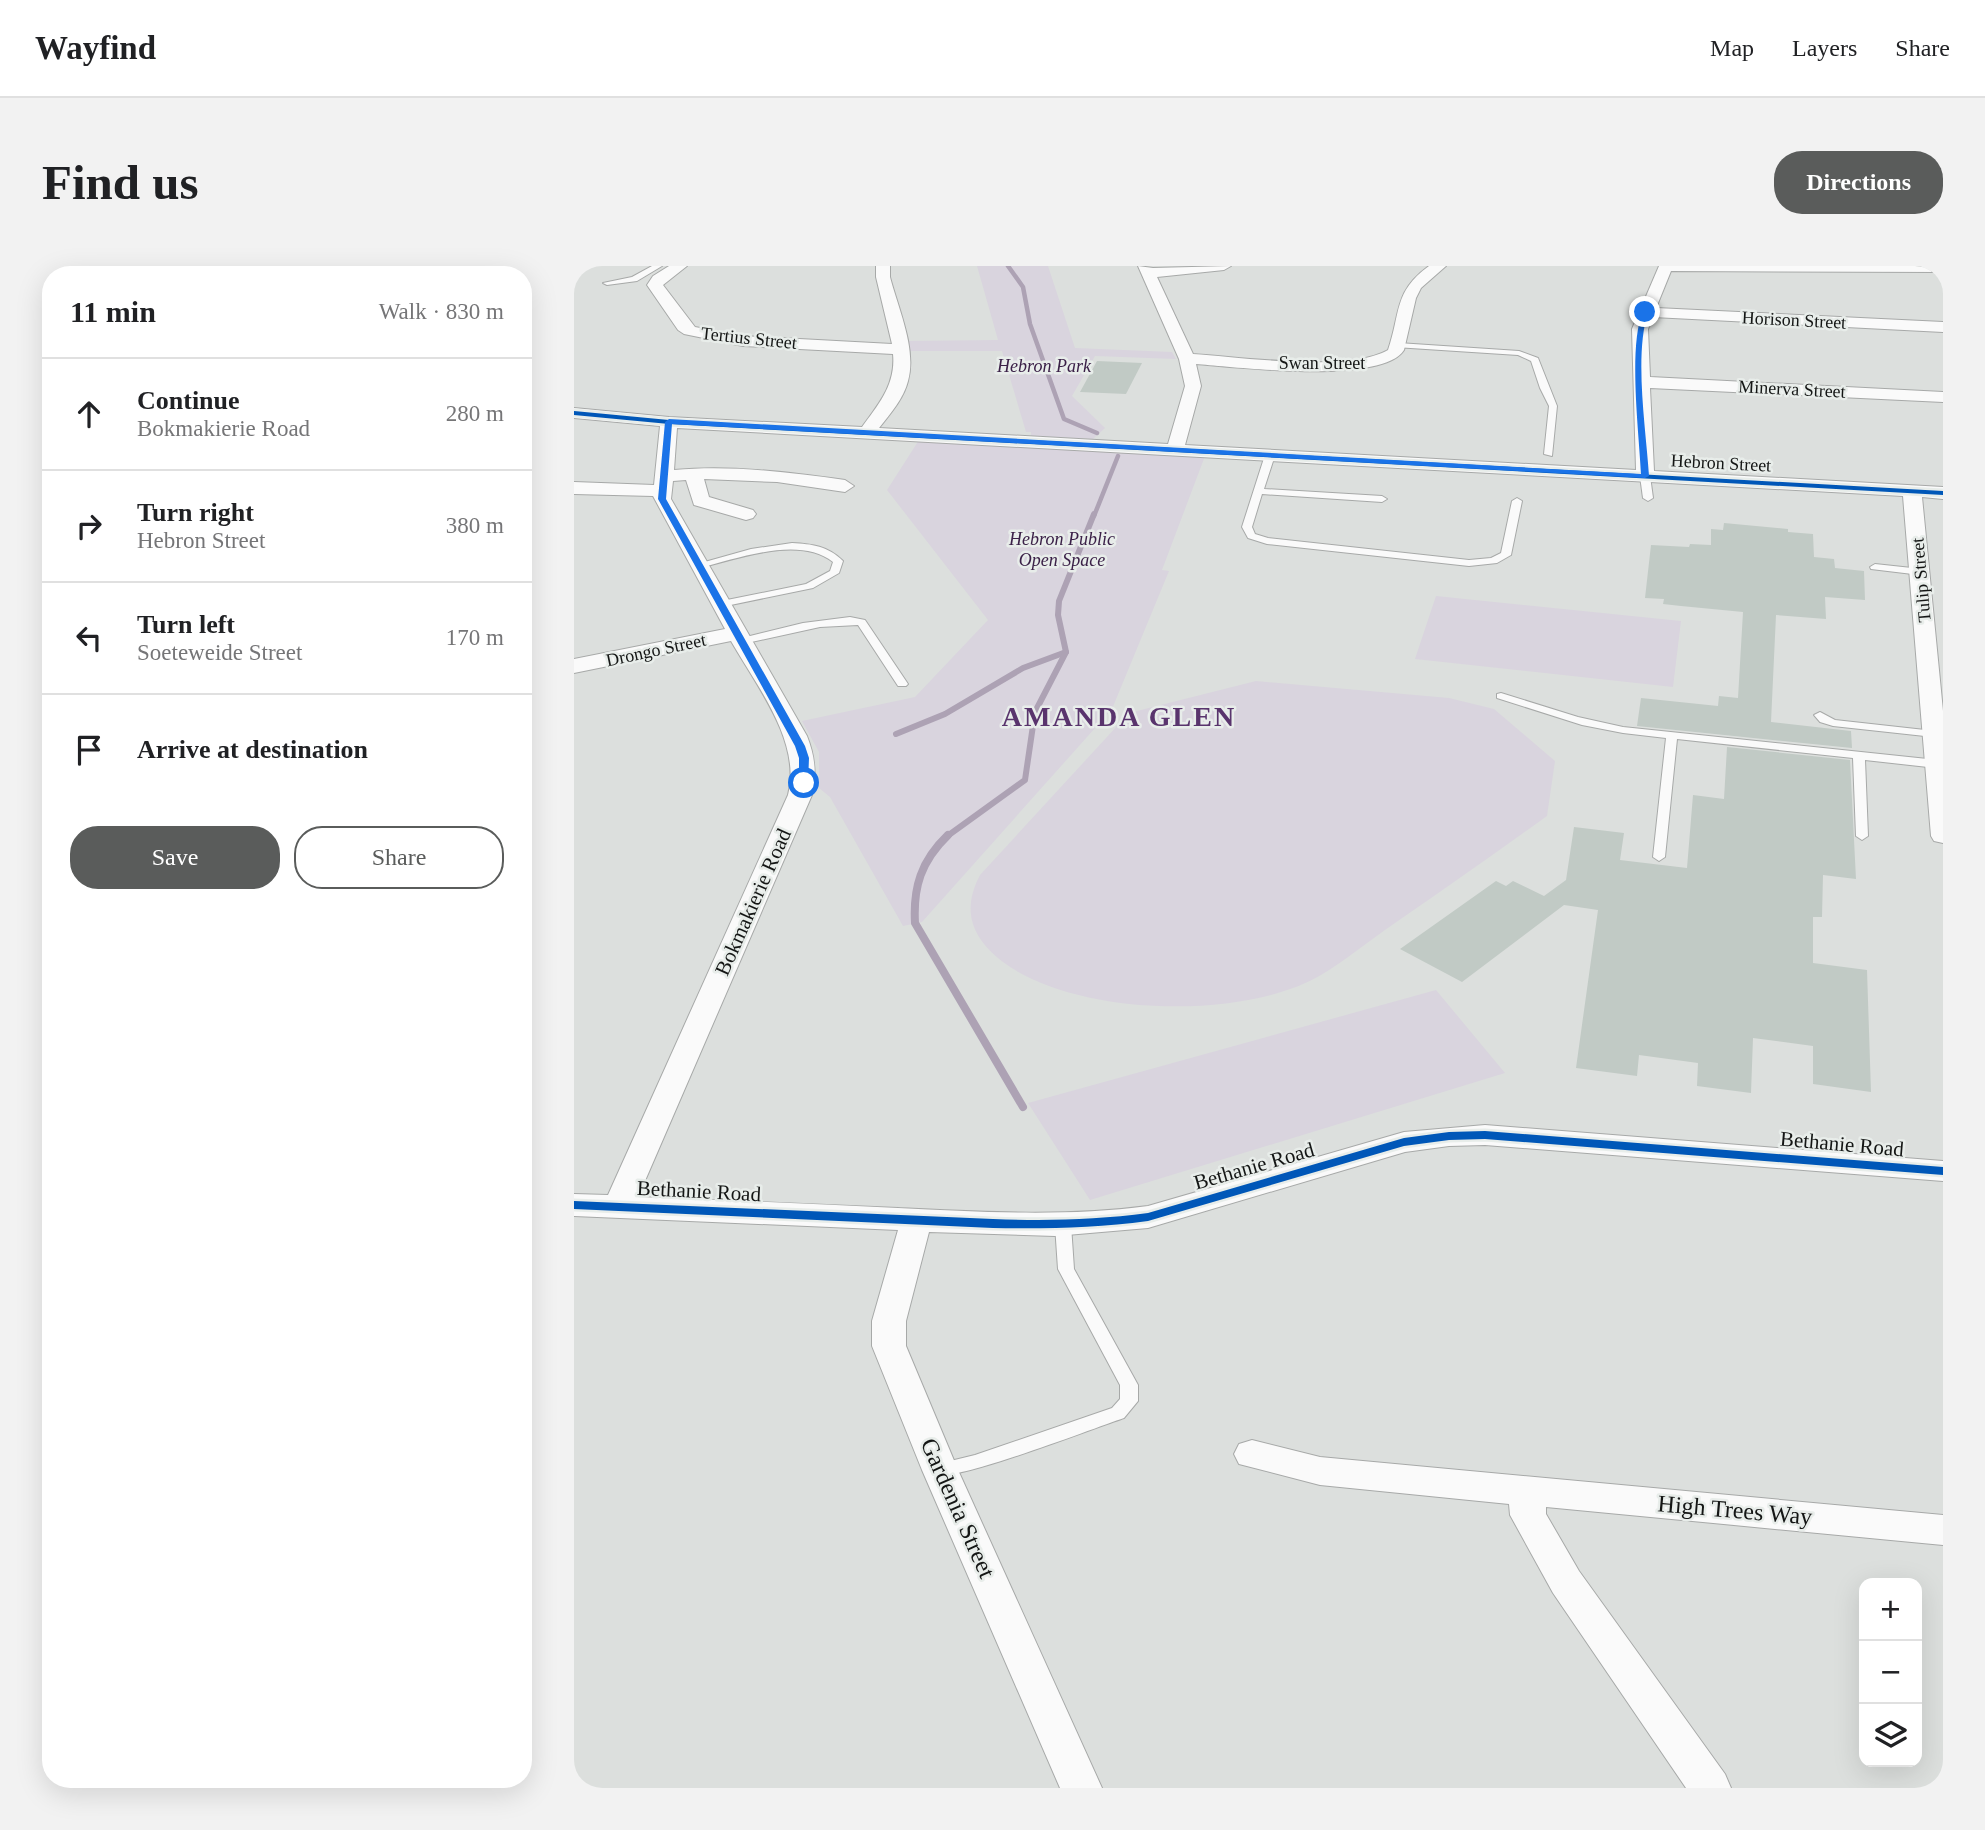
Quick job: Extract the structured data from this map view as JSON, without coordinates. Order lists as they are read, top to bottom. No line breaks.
{"streets":{"street":["Horison Street","Tertius Street","Swan Street","Minerva Street","Hebron Street","Tulip Street","Drongo Street","Bokmakierie Road","Bethanie Road","Gardenia Street","High Trees Way"]},"crossings":[["Hebron Street","Tulip Street"],["Hebron Street","Bokmakierie Road"],["Drongo Street","Bokmakierie Road"],["Bokmakierie Road","Bethanie Road"],["Bethanie Road","Gardenia Street"]],"districts":["AMANDA GLEN"],"parks":["Hebron Park","Hebron Public Open Space"],"page":{"header":"Wayfind","nav":["Map","Layers","Share"],"buttons":["Directions",["Save","Share"]],"title":"Find us","heading":["11 min","Walk · 830 m"],"list":[["Continue","Bokmakierie Road","280 m"],["Turn right","Hebron Street","380 m"],["Turn left","Soeteweide Street","170 m"],"Arrive at destination"],"map_buttons":["+","−"]}}
